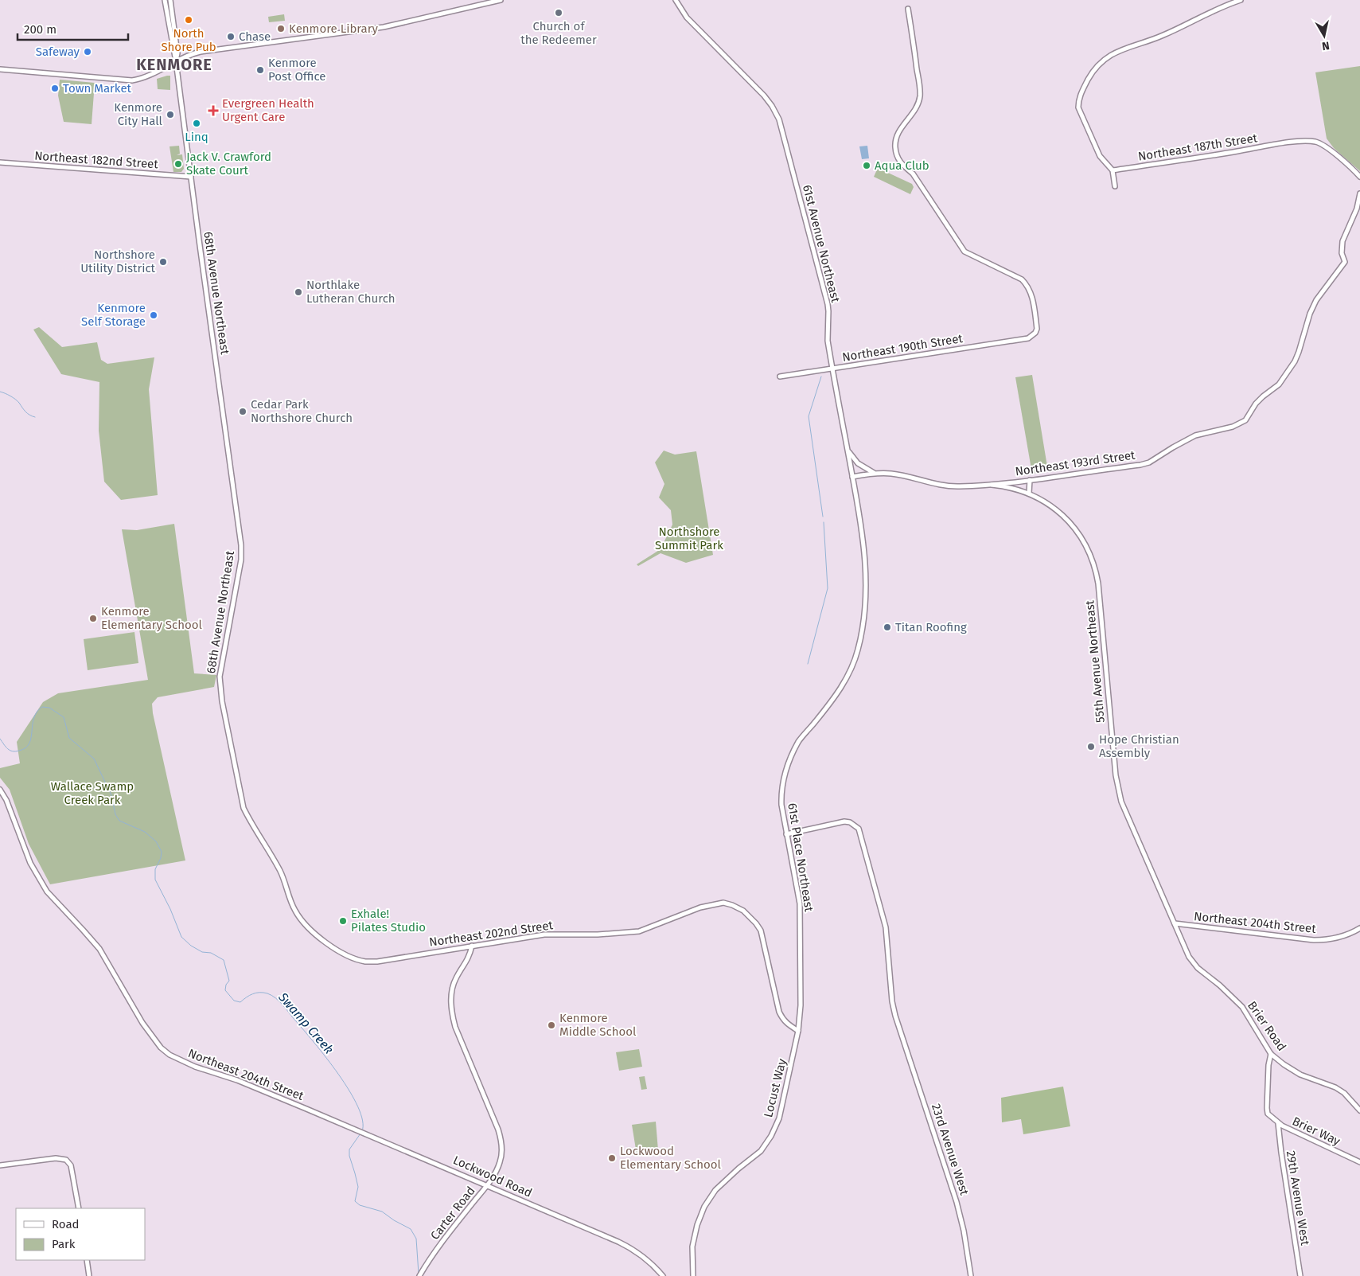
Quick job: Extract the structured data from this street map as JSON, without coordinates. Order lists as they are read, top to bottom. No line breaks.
{"streets":{"street":["Northeast 187th Street","Northeast 182nd Street","61st Avenue Northeast","68th Avenue Northeast","Northeast 190th Street","Northeast 193rd Street","55th Avenue Northeast","61st Place Northeast","Northeast 204th Street","Northeast 202nd Street","Brier Road","Locust Way","Brier Way","23rd Avenue West","Lockwood Road","29th Avenue West","Carter Road"]},"crossings":[["Northeast 182nd Street","68th Avenue Northeast"],["61st Avenue Northeast","Northeast 190th Street"],["61st Avenue Northeast","61st Place Northeast"],["68th Avenue Northeast","Northeast 202nd Street"],["Northeast 193rd Street","55th Avenue Northeast"],["55th Avenue Northeast","Northeast 204th Street"],["55th Avenue Northeast","Brier Road"],["61st Place Northeast","Northeast 202nd Street"],["61st Place Northeast","Locust Way"],["61st Place Northeast","23rd Avenue West"],["Northeast 204th Street","Lockwood Road"],["Northeast 202nd Street","Carter Road"],["Brier Road","Brier Way"],["Brier Way","29th Avenue West"],["Lockwood Road","Carter Road"]],"districts":["KENMORE"],"water":["Swamp Creek"],"parks":["Northshore Summit Park","Wallace Swamp Creek Park"],"places":{"other":["Church of the Redeemer","North Shore Pub","Kenmore Library","Chase","Safeway","Kenmore Post Office","Town Market","Kenmore City Hall","Linq","Jack V. Crawford Skate Court","Aqua Club","Northshore Utility District","Northlake Lutheran Church","Kenmore Self Storage","Cedar Park Northshore Church","Kenmore Elementary School","Titan Roofing","Hope Christian Assembly","Exhale! Pilates Studio","Kenmore Middle School","Lockwood Elementary School"],"health":["Evergreen Health Urgent Care"]},"legend":["Road","Park"],"scale_bar":"200 m","north":"bottom"}
